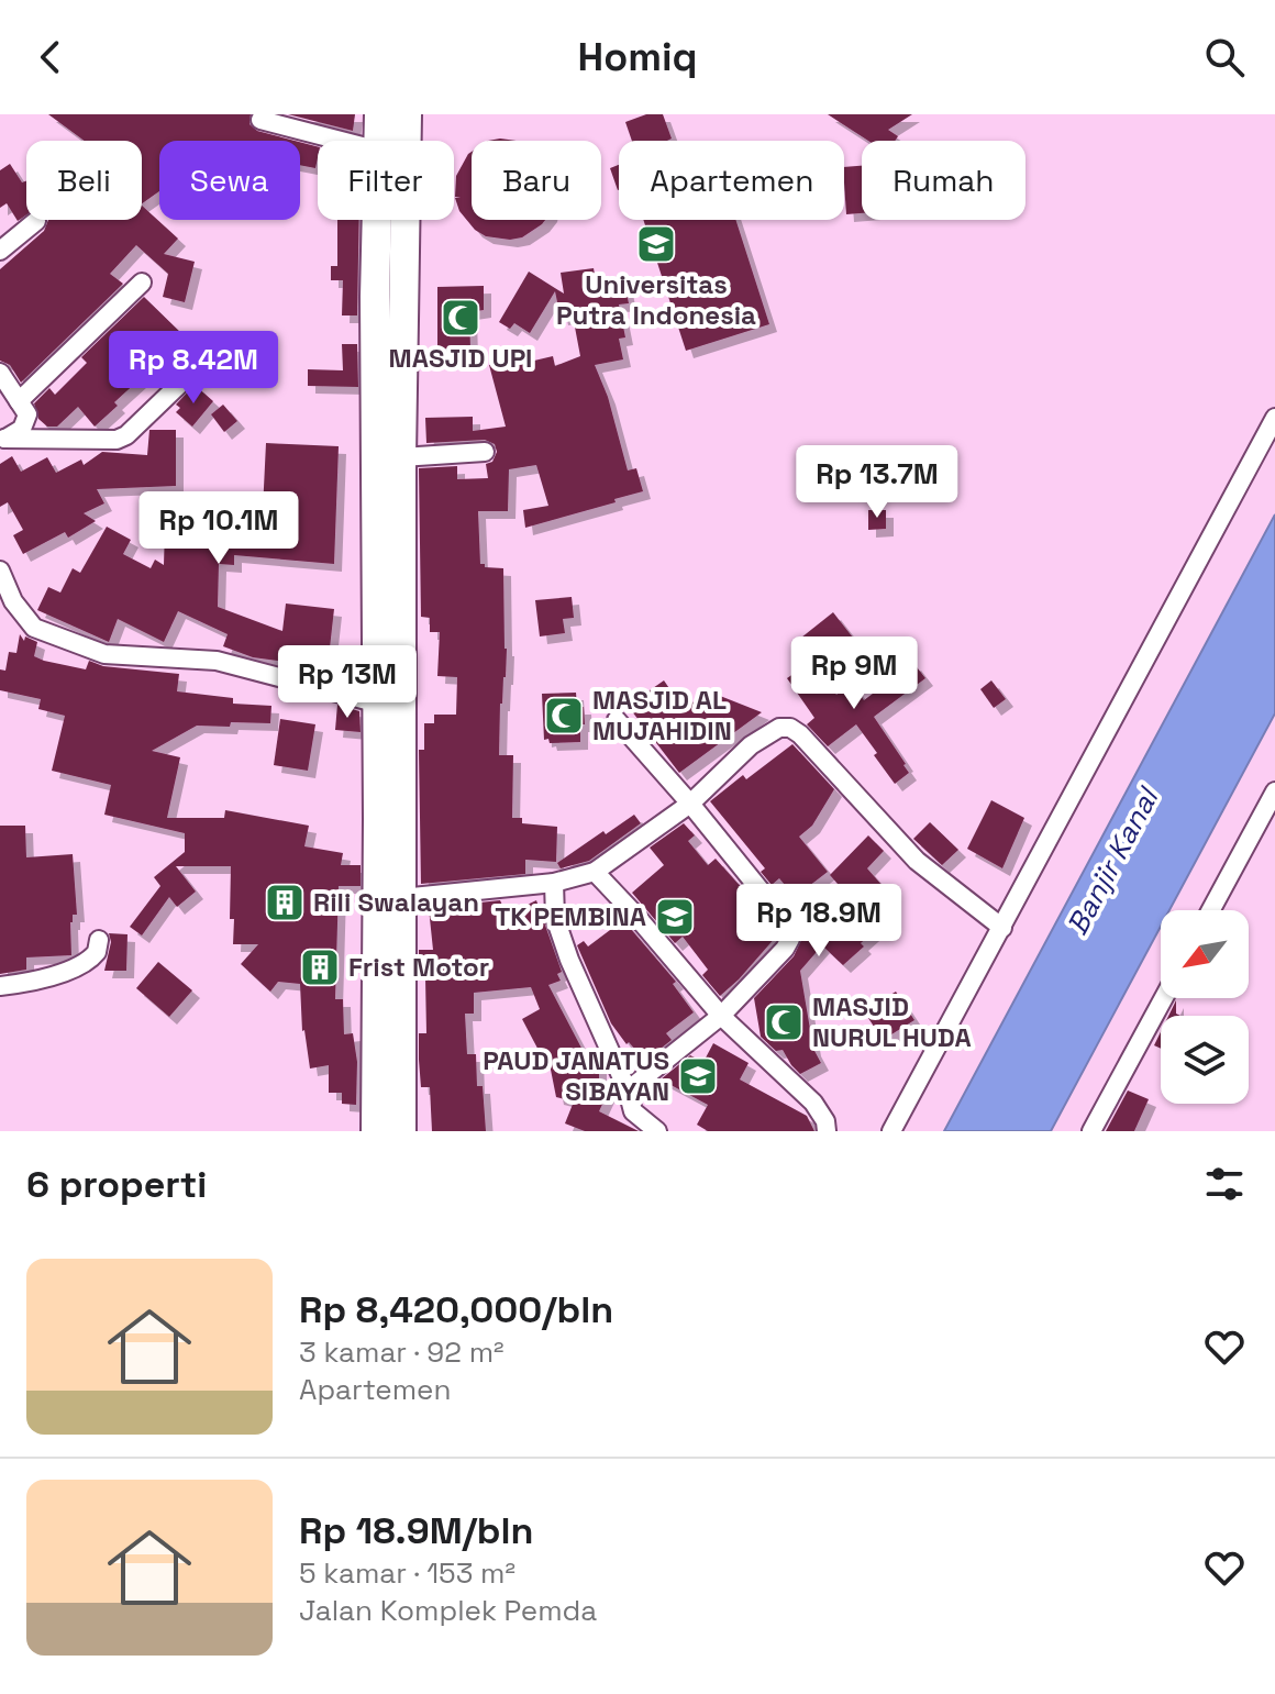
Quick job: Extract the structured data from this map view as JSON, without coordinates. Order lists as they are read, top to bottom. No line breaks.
{"water":["Banjir Kanal"],"places":{"school or university":["Universitas Putra Indonesia","TK PEMBINA","PAUD JANATUS SIBAYAN"],"mosque":["MASJID UPI","MASJID AL MUJAHIDIN","MASJID NURUL HUDA"],"building":["Rili Swalayan","Frist Motor"]},"north":"bottom left","page":{"header":"Homiq","chip":["Beli","Sewa","Filter","Baru","Apartemen","Rumah"],"price":["Rp 8.42M","Rp 13.7M","Rp 10.1M","Rp 9M","Rp 13M","Rp 18.9M"],"heading":"6 properti","list":[{"name":"Rp 8,420,000/bln","note":"3 kamar · 92 m² · Apartemen"},{"name":"Rp 18.9M/bln","note":"5 kamar · 153 m² · Jalan Komplek Pemda"}]}}
